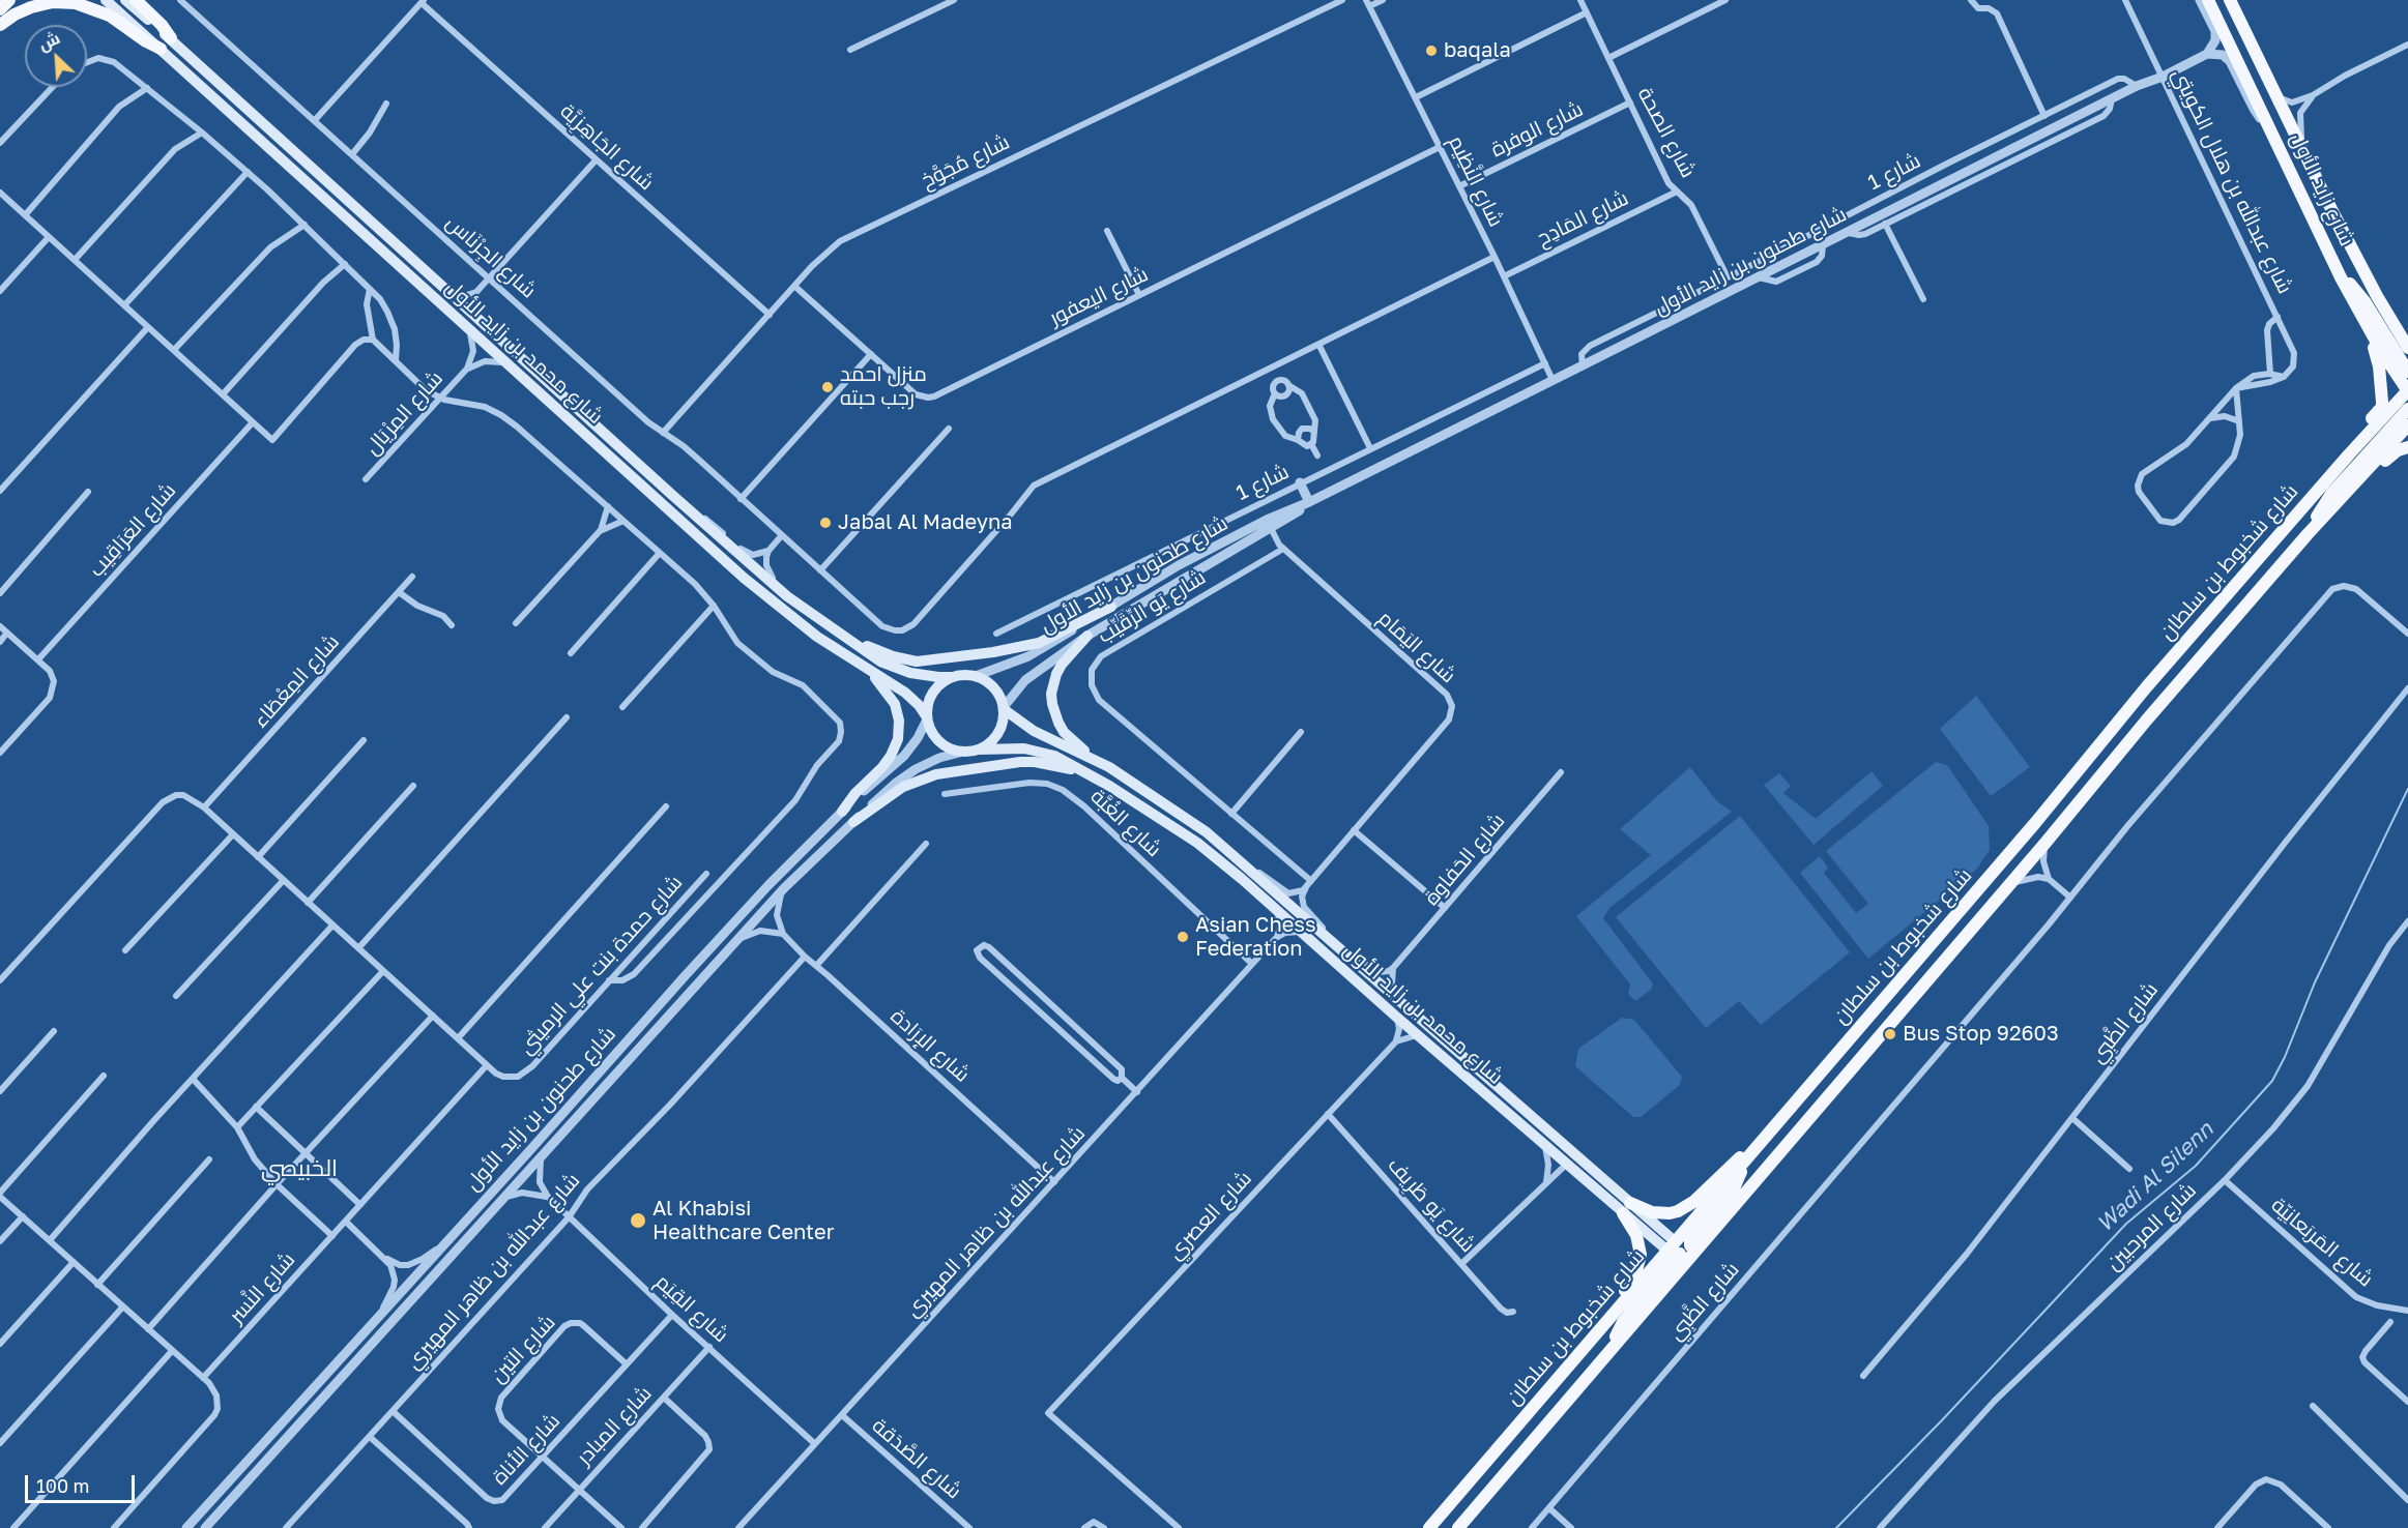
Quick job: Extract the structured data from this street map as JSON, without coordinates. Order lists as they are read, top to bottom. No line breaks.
{"streets":{"main road":["شارع زايد الأول","شارع محمد بن زايد الأول","شارع شخبوط بن سلطان"],"street":["شارع الوفرة","شارع الصحة","شارع الجَاهِزِيَّة","شارع مُجَوَّخ","شارع 1","شارع النَّظِيم","شارع عبدالله بن هلال الكويتي","شارع المَادِح","شارع الجِرْنَاس","شارع طحنون بن زايد الأول","شارع اليعفور","شارع المِرْيَال","شارع العَرَاقِيب","شارع يَو الرِّقَيِّب","شارع اليَمَام","شارع المِعْطَاء","شارع الغُبَّة","شارع الحَفاوة","شارع حمدة بنت علي الرميثي","شارع الظَّبِي","شارع الإرَادة","شارع يَو طَرِيف","شارع العصري","شارع عبدالله بن ظاهر المهيري","شارع المرحبين","شارع المَربَعانِيّة","شارع النَّسر","شارع القِيَم","شارع التين","شارع المبادر","شارع الأناة","شارع الصَّدَقة"]},"crossings":[["شارع الوفرة","شارع الصحة"],["شارع الوفرة","شارع النَّظِيم"],["شارع الصحة","شارع 1"],["شارع الصحة","شارع المَادِح"],["شارع الجَاهِزِيَّة","شارع مُجَوَّخ"],["شارع مُجَوَّخ","شارع الجِرْنَاس"],["شارع مُجَوَّخ","شارع اليعفور"],["شارع 1","شارع النَّظِيم"],["شارع 1","شارع طحنون بن زايد الأول"],["شارع النَّظِيم","شارع المَادِح"],["شارع النَّظِيم","شارع طحنون بن زايد الأول"],["شارع النَّظِيم","شارع اليعفور"],["شارع عبدالله بن هلال الكويتي","شارع طحنون بن زايد الأول"],["شارع زايد الأول","شارع شخبوط بن سلطان"],["شارع طحنون بن زايد الأول","شارع محمد بن زايد الأول"],["شارع طحنون بن زايد الأول","شارع اليَمَام"],["شارع طحنون بن زايد الأول","شارع القِيَم"],["شارع محمد بن زايد الأول","شارع المِرْيَال"],["شارع محمد بن زايد الأول","شارع شخبوط بن سلطان"],["شارع يَو الرِّقَيِّب","شارع اليَمَام"],["شارع المِعْطَاء","شارع حمدة بنت علي الرميثي"],["شارع الغُبَّة","شارع عبدالله بن ظاهر المهيري"],["شارع حمدة بنت علي الرميثي","شارع النَّسر"],["شارع الإرَادة","شارع عبدالله بن ظاهر المهيري"],["شارع يَو طَرِيف","شارع العصري"],["شارع عبدالله بن ظاهر المهيري","شارع القِيَم"],["شارع عبدالله بن ظاهر المهيري","شارع الأناة"],["شارع عبدالله بن ظاهر المهيري","شارع الصَّدَقة"],["شارع المرحبين","شارع المَربَعانِيّة"],["شارع القِيَم","شارع المبادر"],["شارع القِيَم","شارع الأناة"],["شارع التين","شارع المبادر"],["شارع التين","شارع الأناة"]],"districts":["الخبيصي"],"water":["Wadi Al Silenn"],"places":["baqala","منزل احمد رجب حبته","Jabal Al Madeyna","Asian Chess Federation","Bus Stop 92603","Al Khabisi Healthcare Center"],"scale_bar":"100 m","north":"top left"}
